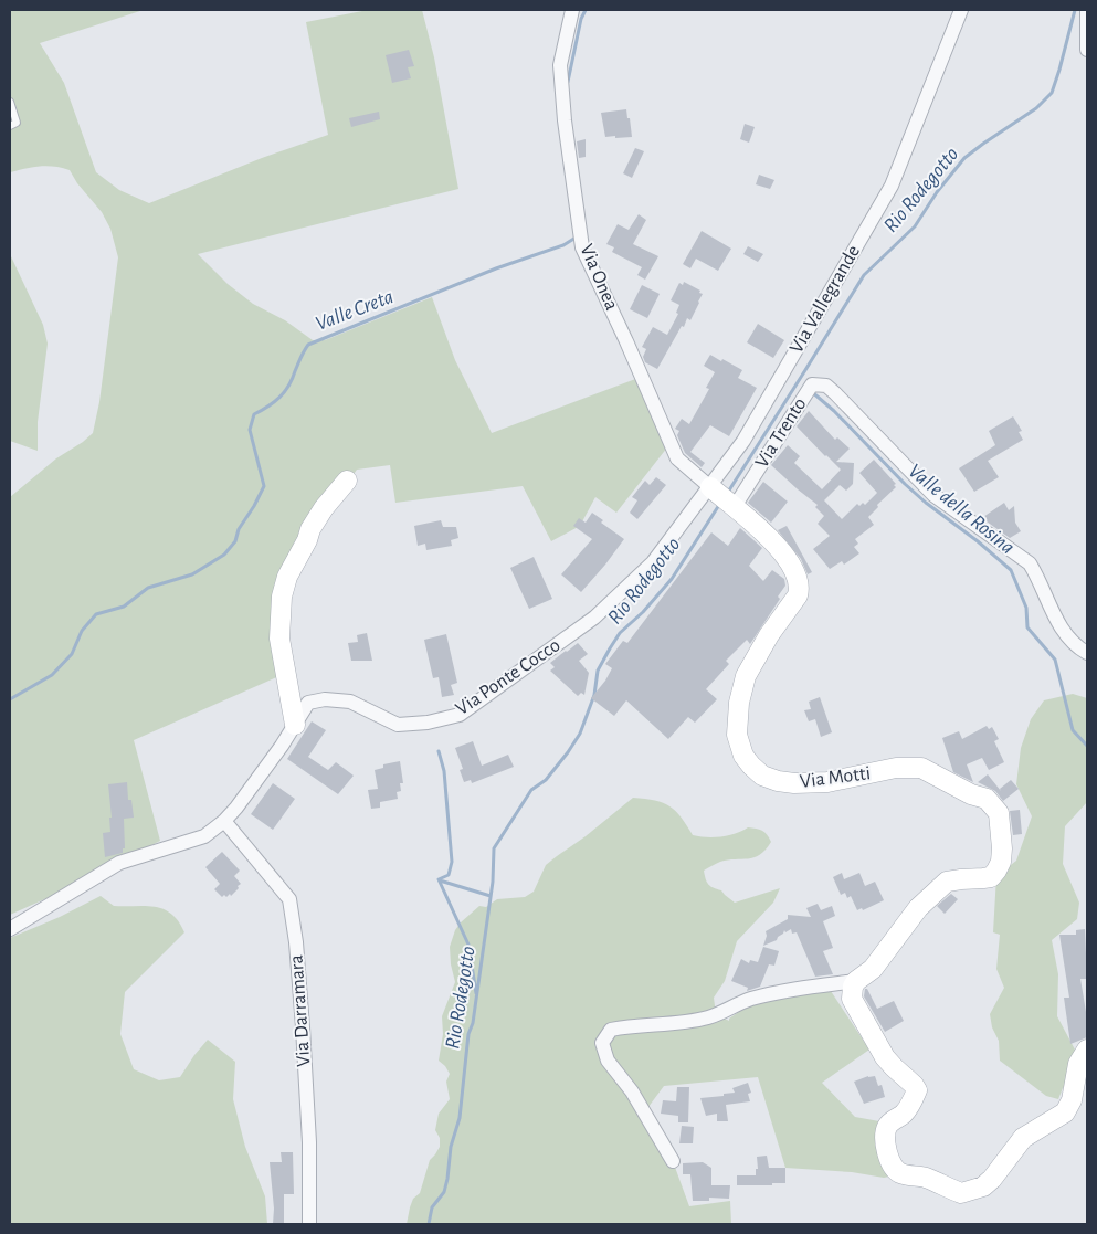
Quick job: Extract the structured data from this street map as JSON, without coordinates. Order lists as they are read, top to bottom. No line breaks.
{"streets":{"street":["Via Onea","Via Vallegrande","Via Trento","Via Ponte Cocco","Via Motti","Via Darramara"]},"crossings":[["Via Onea","Via Vallegrande"],["Via Onea","Via Trento"],["Via Onea","Via Ponte Cocco"],["Via Onea","Via Motti"],["Via Vallegrande","Via Trento"],["Via Vallegrande","Via Ponte Cocco"],["Via Vallegrande","Via Motti"],["Via Trento","Via Ponte Cocco"],["Via Trento","Via Motti"],["Via Ponte Cocco","Via Motti"],["Via Ponte Cocco","Via Darramara"]],"water":["Rio Rodegotto","Valle Creta","Valle della Rosina"]}
